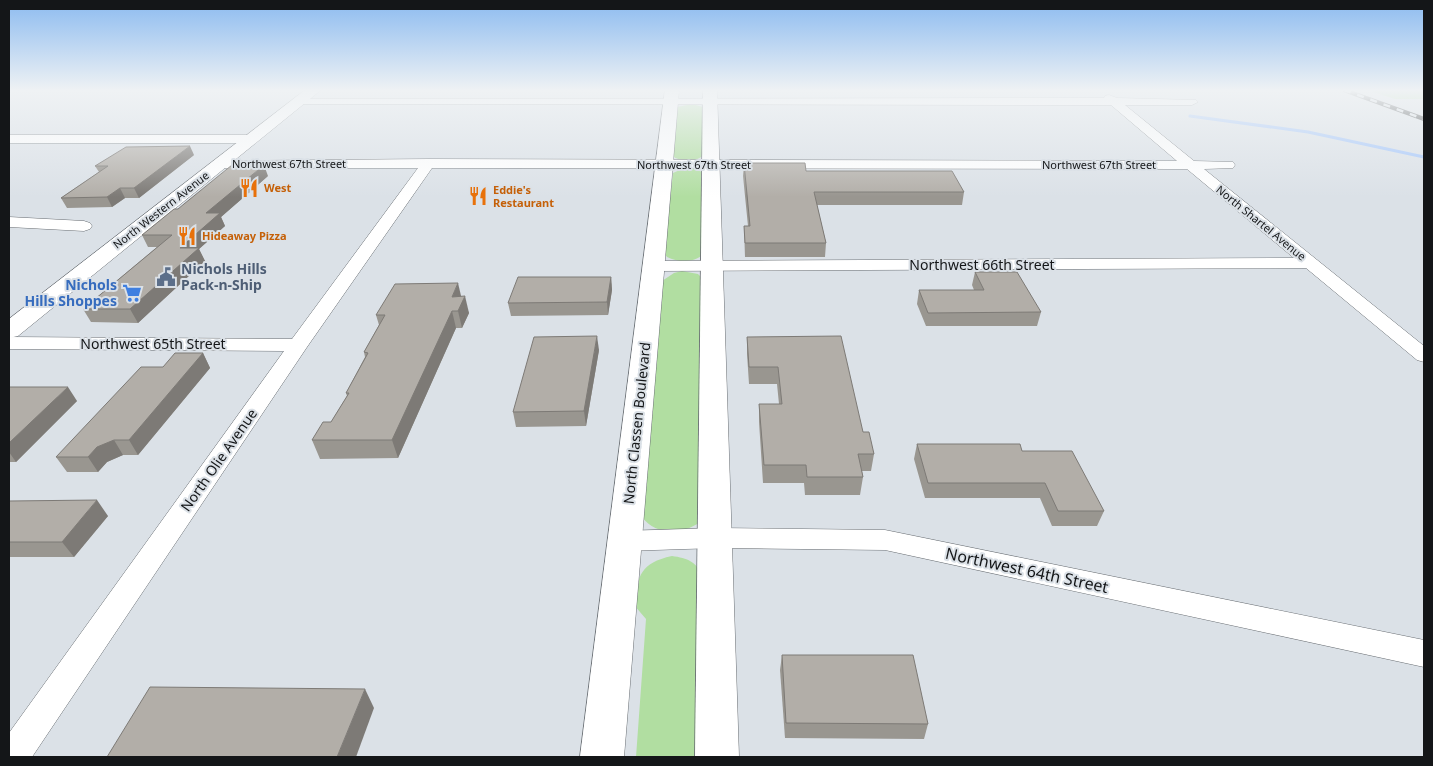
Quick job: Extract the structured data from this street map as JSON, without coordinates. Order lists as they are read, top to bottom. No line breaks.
{"streets":{"street":["Northwest 67th Street","North Western Avenue","North Shartel Avenue","Northwest 66th Street","Northwest 65th Street","North Classen Boulevard","North Olie Avenue","Northwest 64th Street"]},"crossings":[["Northwest 67th Street","North Western Avenue"],["Northwest 67th Street","North Shartel Avenue"],["Northwest 67th Street","North Classen Boulevard"],["Northwest 67th Street","North Olie Avenue"],["North Shartel Avenue","Northwest 66th Street"],["Northwest 66th Street","North Classen Boulevard"],["Northwest 65th Street","North Olie Avenue"],["North Classen Boulevard","Northwest 64th Street"]],"places":{"restaurant":["West","Eddie's Restaurant","Hideaway Pizza"],"public building":["Nichols Hills Pack-n-Ship"],"supermarket":["Nichols Hills Shoppes"]}}
